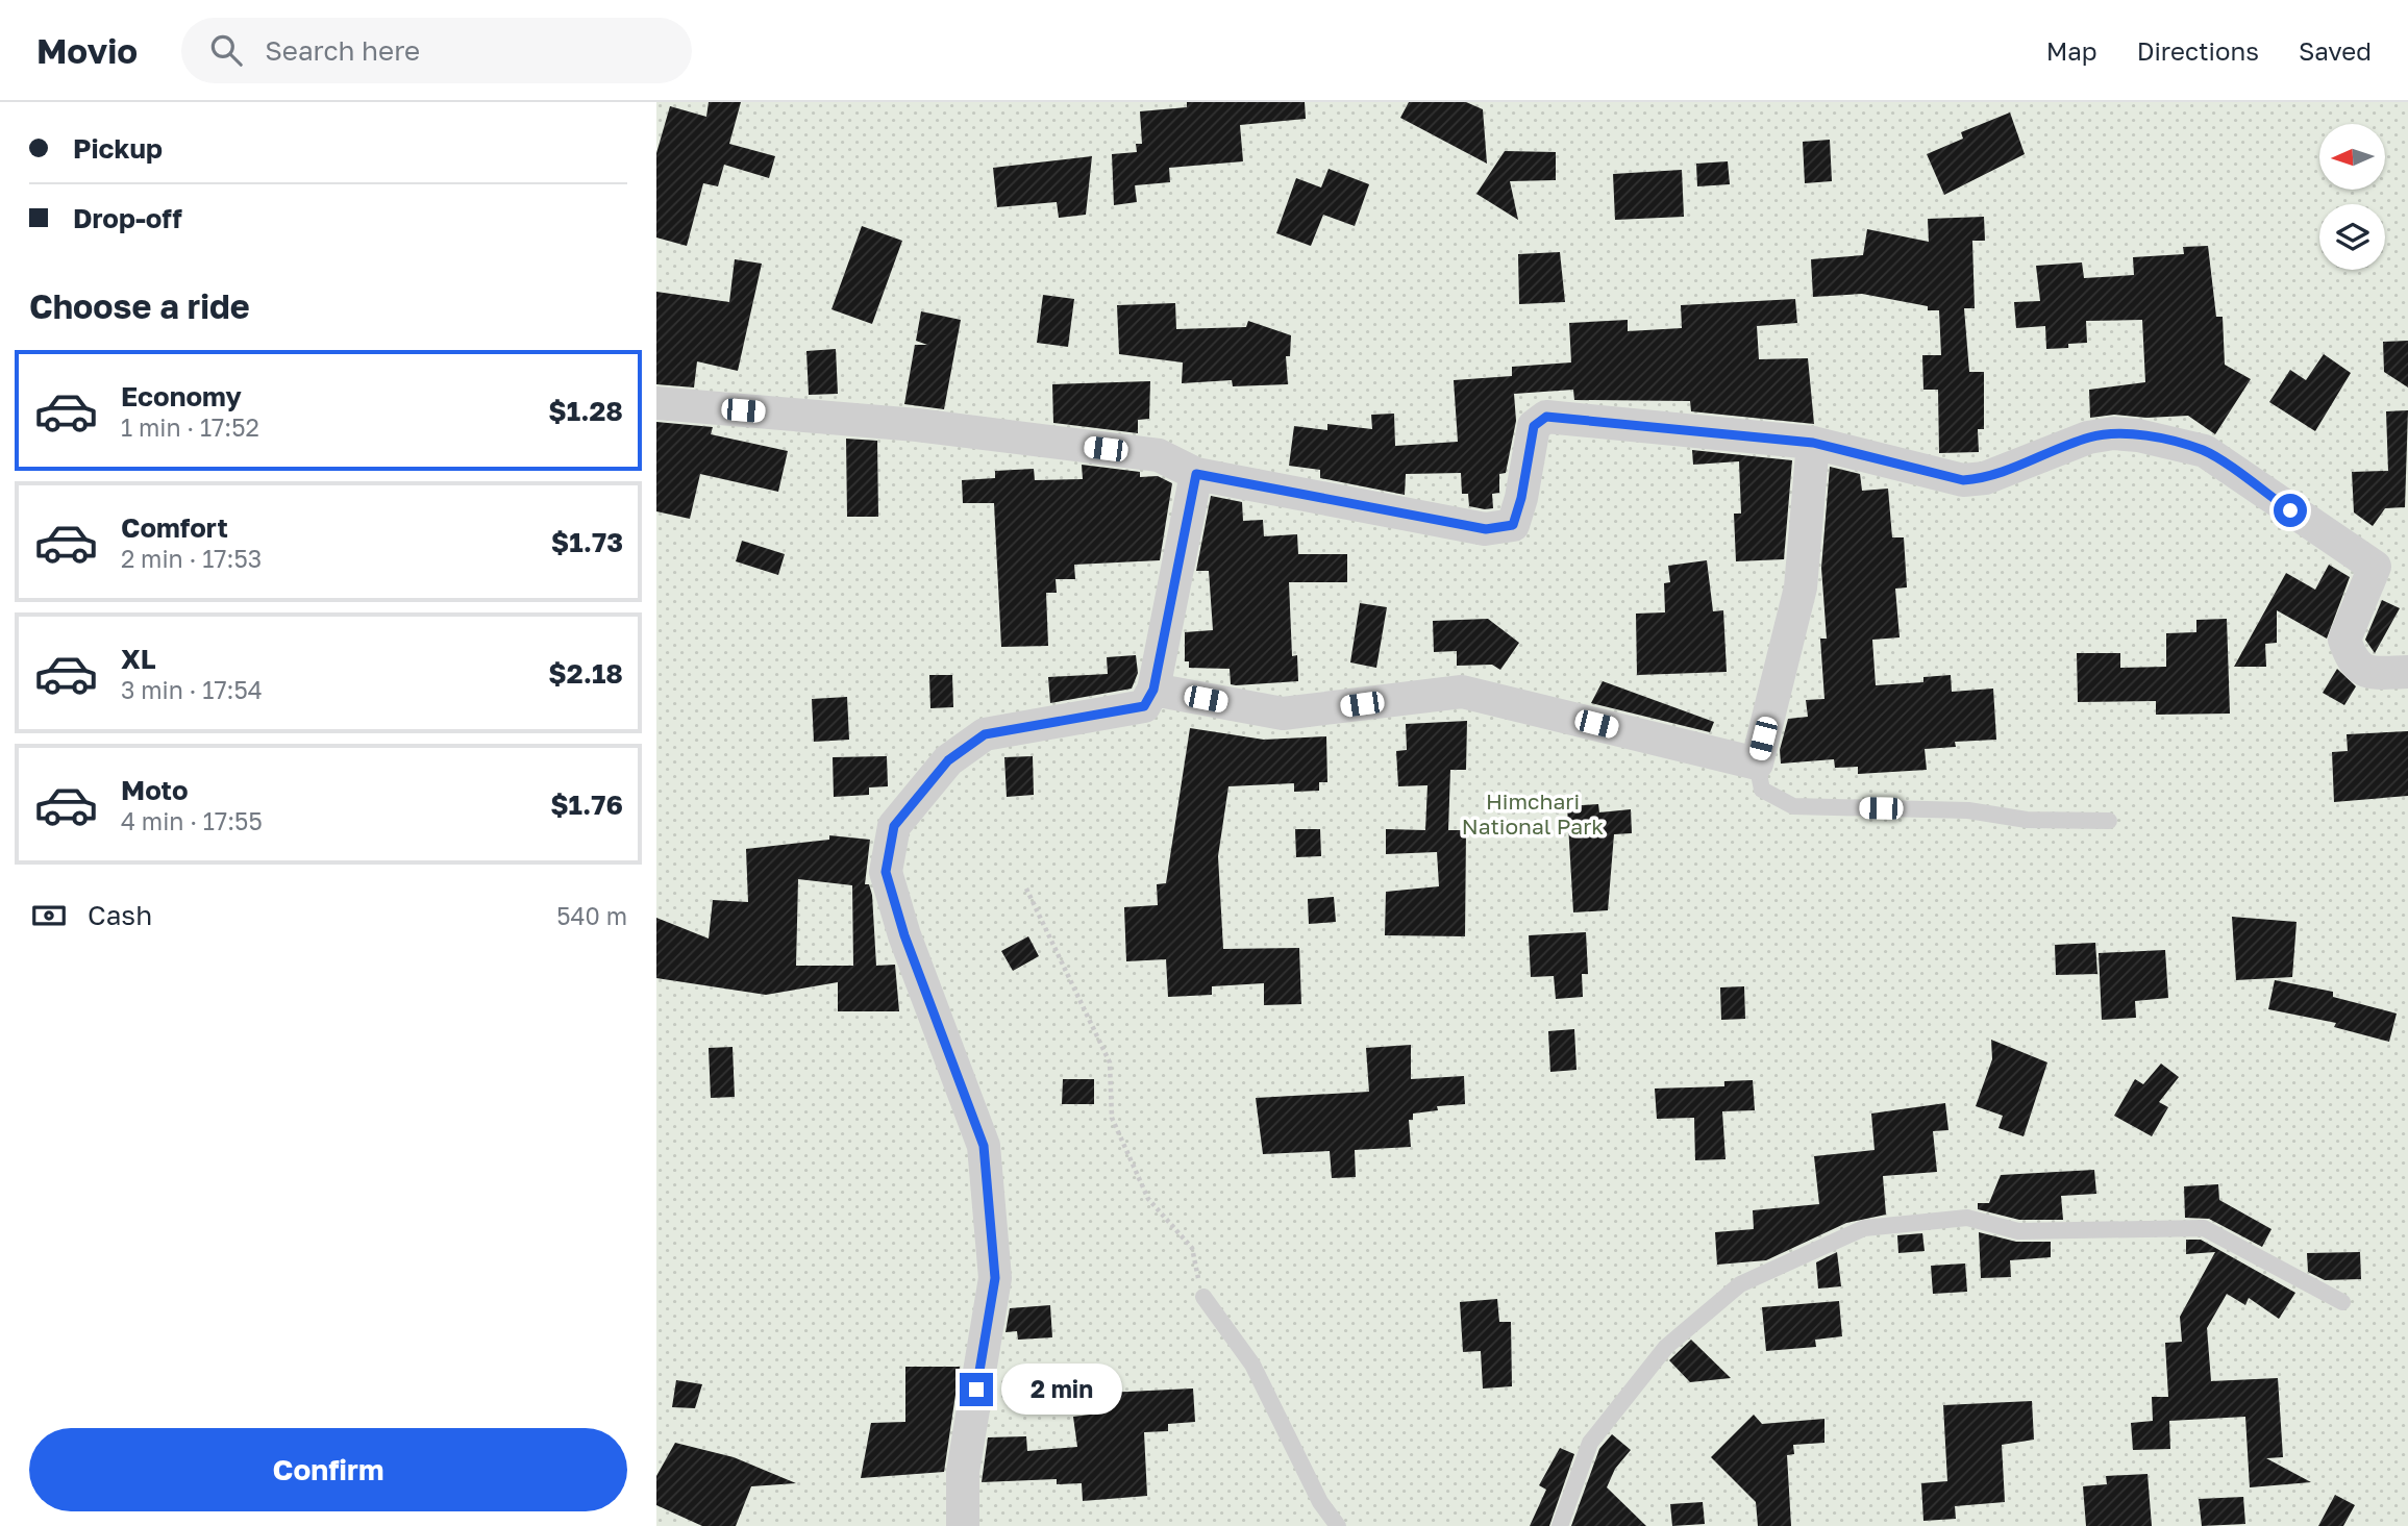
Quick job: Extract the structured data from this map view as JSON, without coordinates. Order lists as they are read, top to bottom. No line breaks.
{"parks":["Himchari National Park"],"north":"left","page":{"header":"Movio","search":"Search here","nav":["Map","Directions","Saved"],"banner":["Pickup","Drop-off"],"heading":"Choose a ride","list":[{"name":"Economy","note":"1 min · 17:52","value":"$1.28"},{"name":"Comfort","note":"2 min · 17:53","value":"$1.73"},{"name":"XL","note":"3 min · 17:54","value":"$2.18"},{"name":"Moto","note":"4 min · 17:55","value":"$1.76"}],"pay":["Cash","540 m"],"bubble":"2 min","buttons":"Confirm"}}
